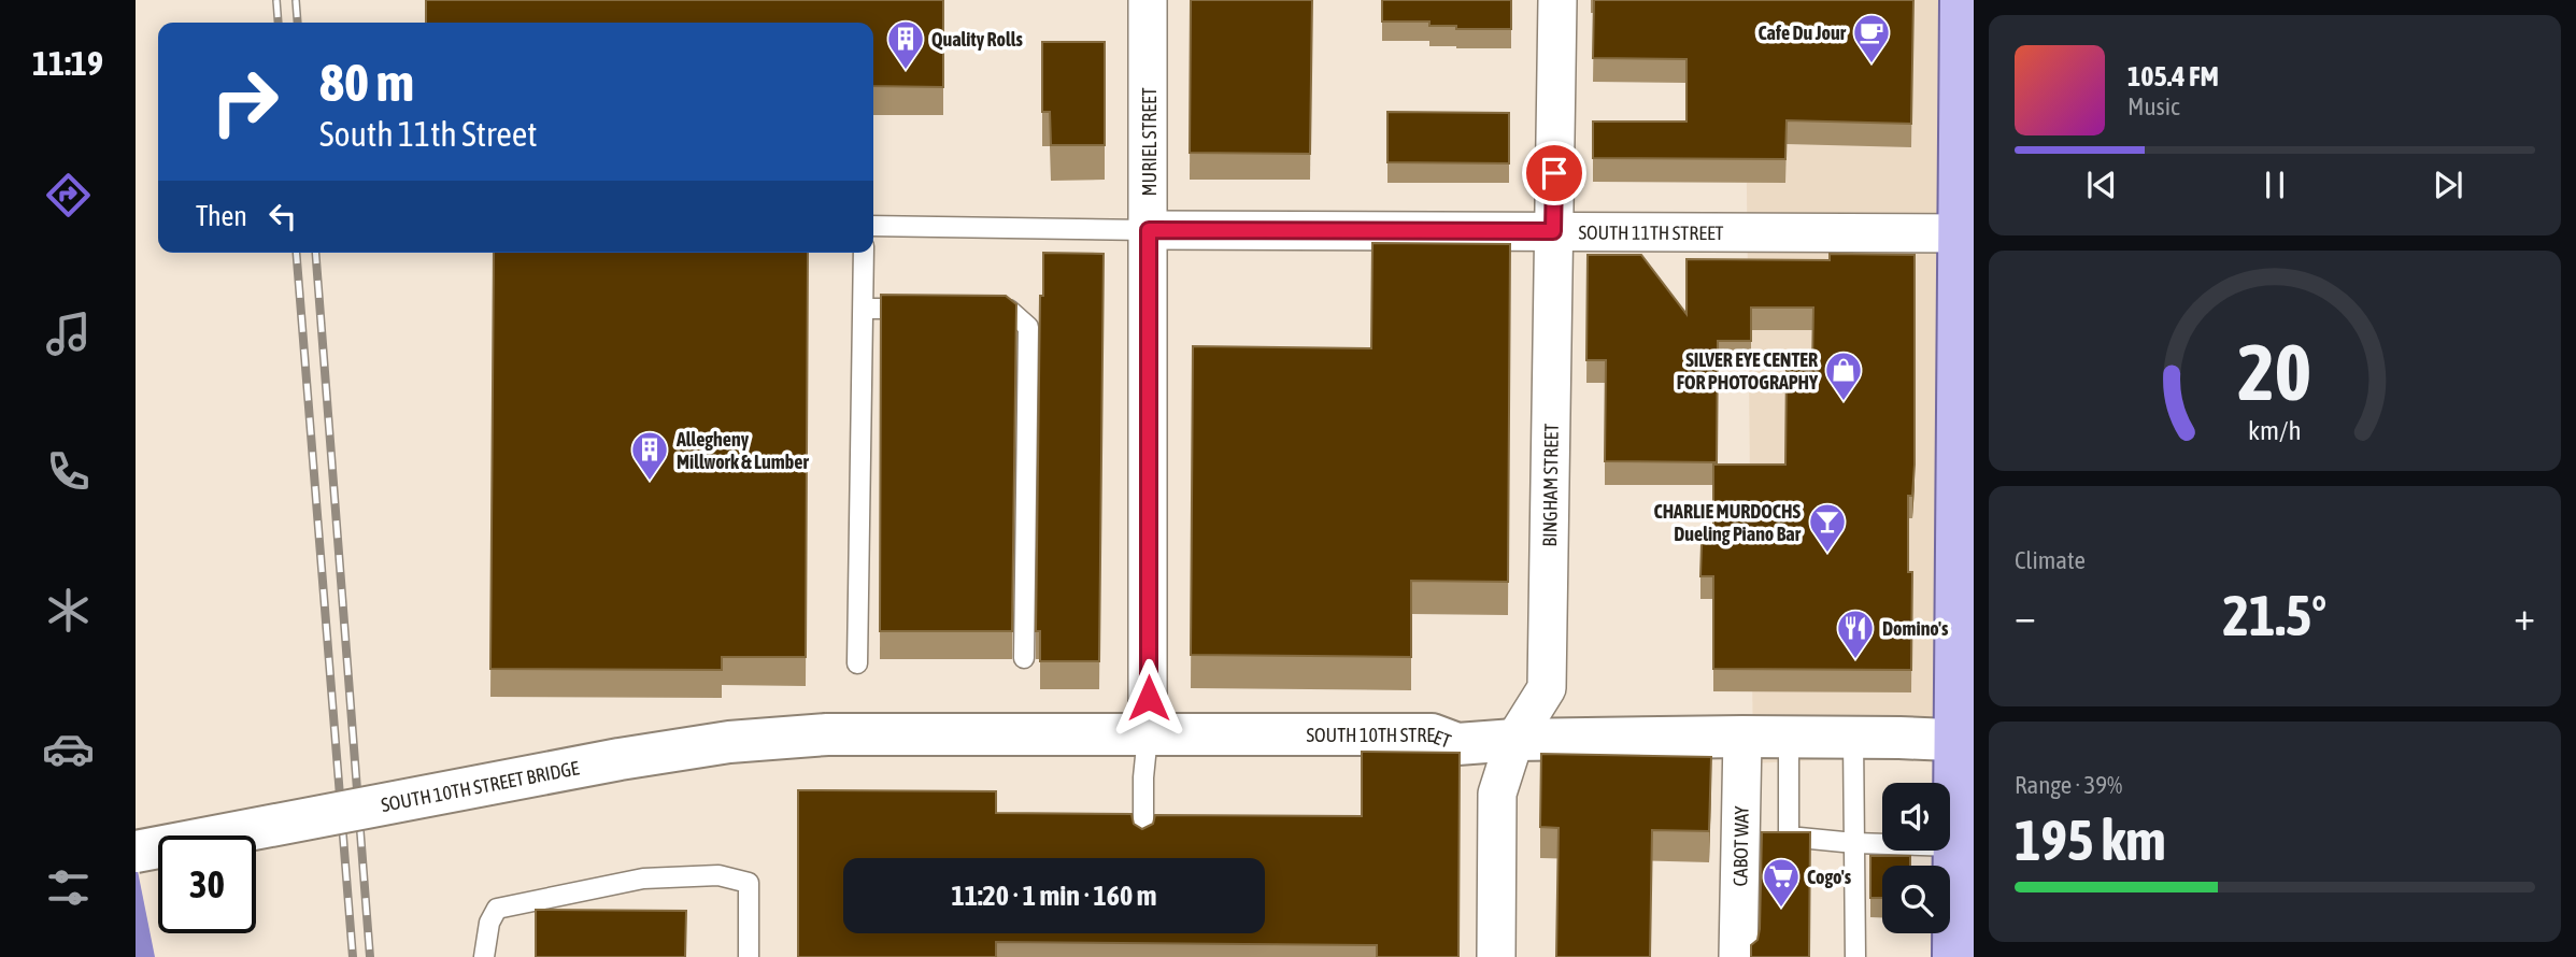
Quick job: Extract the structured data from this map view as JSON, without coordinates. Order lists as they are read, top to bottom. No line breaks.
{"streets":{"main road":["SOUTH 10TH STREET","SOUTH 10TH STREET BRIDGE"],"street":["MURIEL STREET","SOUTH 11TH STREET","BINGHAM STREET","CABOT WAY"]},"crossings":[["MURIEL STREET","SOUTH 11TH STREET"],["MURIEL STREET","SOUTH 10TH STREET"],["SOUTH 11TH STREET","BINGHAM STREET"],["BINGHAM STREET","SOUTH 10TH STREET"],["SOUTH 10TH STREET","SOUTH 10TH STREET BRIDGE"],["SOUTH 10TH STREET","CABOT WAY"]],"places":{"cafe":["Cafe Du Jour"],"building":["Quality Rolls","Allegheny Millwork & Lumber"],"shop":["SILVER EYE CENTER FOR PHOTOGRAPHY"],"bar":["CHARLIE MURDOCHS Dueling Piano Bar"],"restaurant":["Domino's"],"supermarket":["Cogo's"]},"page":{"tabs":"11:19","turn":["80 m","South 11th Street"],"song":["105.4 FM","Music"],"then":"Then","tile":["Climate",["Range · 39%","195 km"]],"heat":["−","21.5°","+"],"limit":"30","trip":"11:20 · 1 min · 160 m","gauge":["20","km/h"]}}
